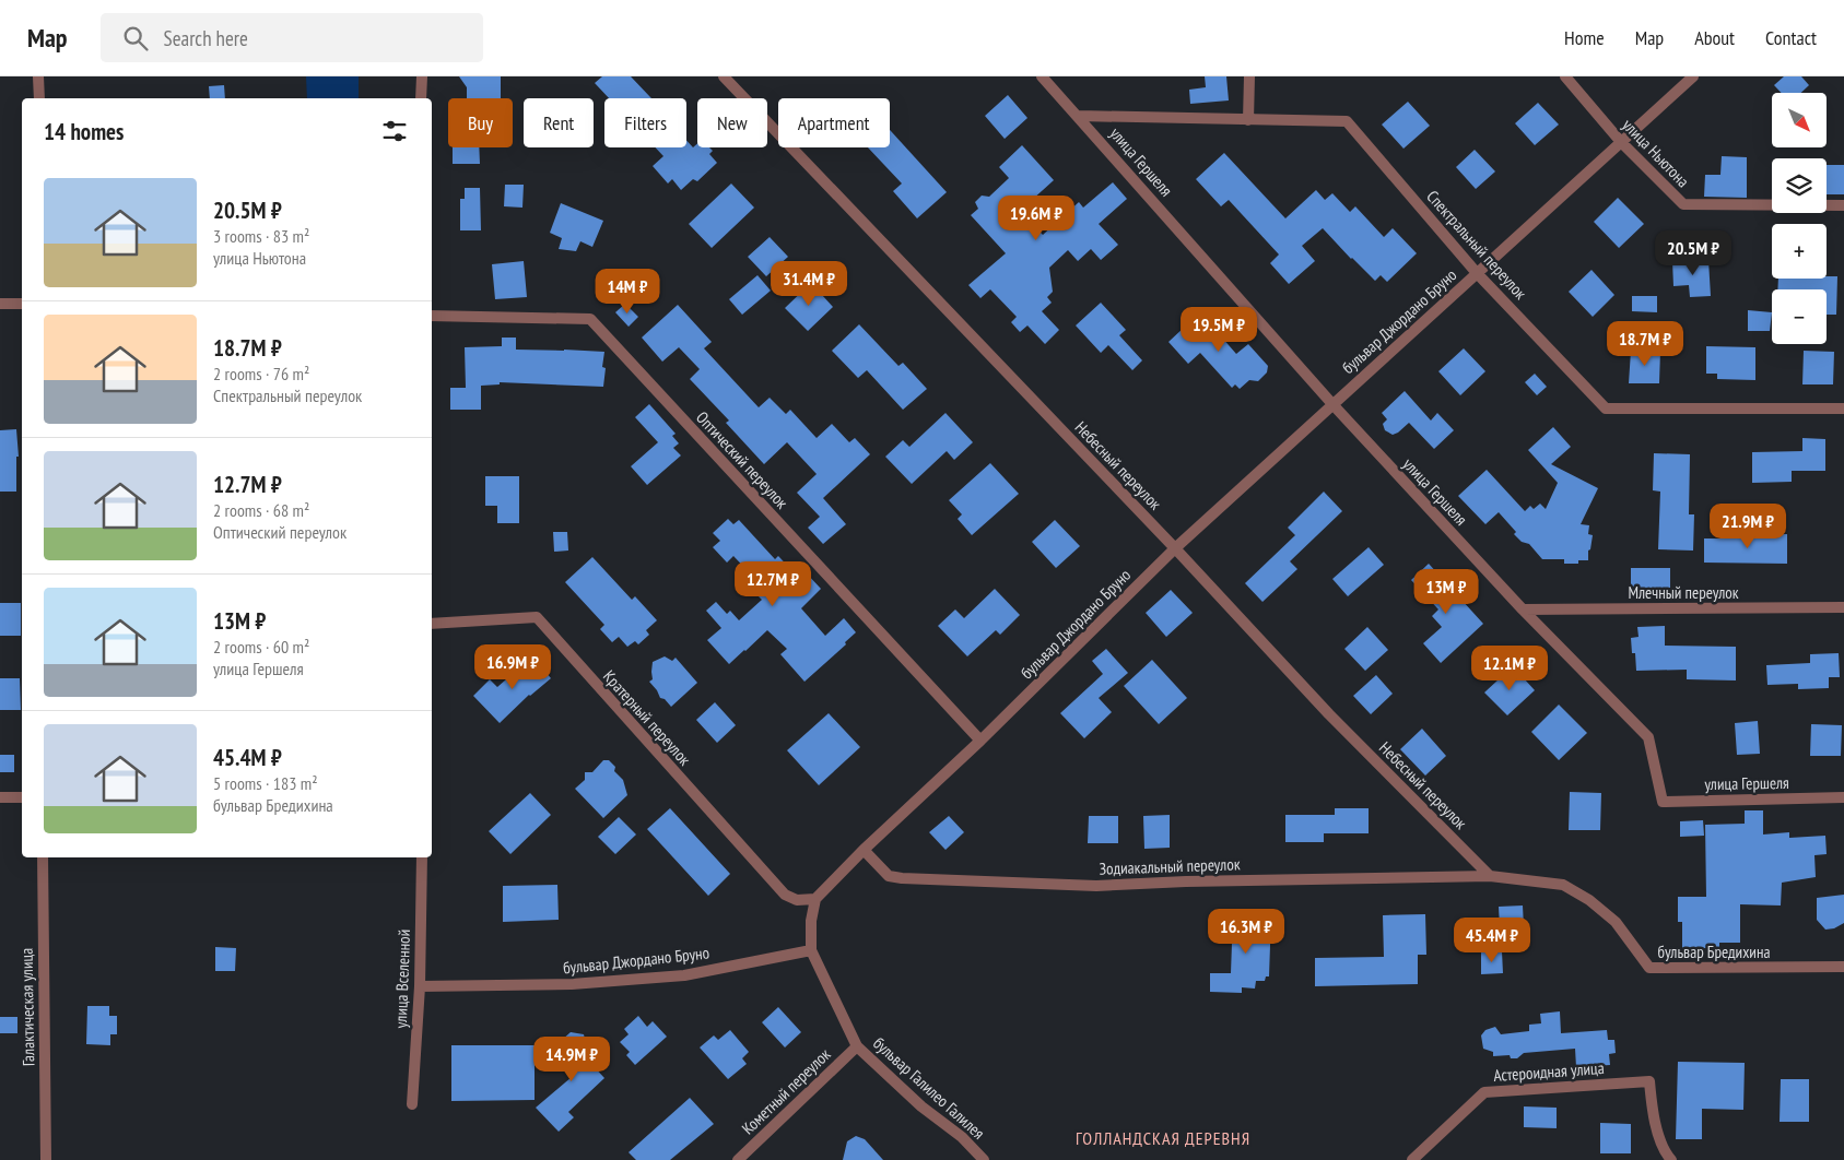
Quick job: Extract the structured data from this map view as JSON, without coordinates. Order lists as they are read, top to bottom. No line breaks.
{"streets":{"street":["улица Ньютона","улица Гершеля","Спектральный переулок","бульвар Джордано Бруно","Оптический переулок","Небесный переулок","Млечный переулок","Кратерный переулок","Зодиакальный переулок","бульвар Бредихина","улица Вселенной","Галактическая улица","Астероидная улица","бульвар Галилео Галилея","Кометный переулок"]},"crossings":[["улица Ньютона","бульвар Джордано Бруно"],["улица Гершеля","Спектральный переулок"],["улица Гершеля","бульвар Джордано Бруно"],["улица Гершеля","Млечный переулок"],["Спектральный переулок","бульвар Джордано Бруно"],["бульвар Джордано Бруно","Оптический переулок"],["бульвар Джордано Бруно","Небесный переулок"],["бульвар Джордано Бруно","Кратерный переулок"],["бульвар Джордано Бруно","Зодиакальный переулок"],["бульвар Джордано Бруно","улица Вселенной"],["бульвар Джордано Бруно","бульвар Галилео Галилея"],["Небесный переулок","Зодиакальный переулок"],["Небесный переулок","бульвар Бредихина"],["Зодиакальный переулок","бульвар Бредихина"],["бульвар Галилео Галилея","Кометный переулок"]],"districts":["ГОЛЛАНДСКАЯ ДЕРЕВНЯ"],"north":"bottom right","page":{"header":"Map","search":"Search here","nav":["Home","Map","About","Contact"],"map_buttons":["+","−"],"chip":["Buy","Rent","Filters","New","Apartment"],"heading":"14 homes","list":[{"name":"20.5M ₽","note":"3 rooms · 83 m² · улица Ньютона"},{"name":"18.7M ₽","note":"2 rooms · 76 m² · Спектральный переулок"},{"name":"12.7M ₽","note":"2 rooms · 68 m² · Оптический переулок"},{"name":"13M ₽","note":"2 rooms · 60 m² · улица Гершеля"},{"name":"45.4M ₽","note":"5 rooms · 183 m² · бульвар Бредихина"}],"price":["19.6M ₽","20.5M ₽","31.4M ₽","14M ₽","19.5M ₽","18.7M ₽","21.9M ₽","12.7M ₽","13M ₽","16.9M ₽","12.1M ₽","16.3M ₽","45.4M ₽","14.9M ₽"]}}
